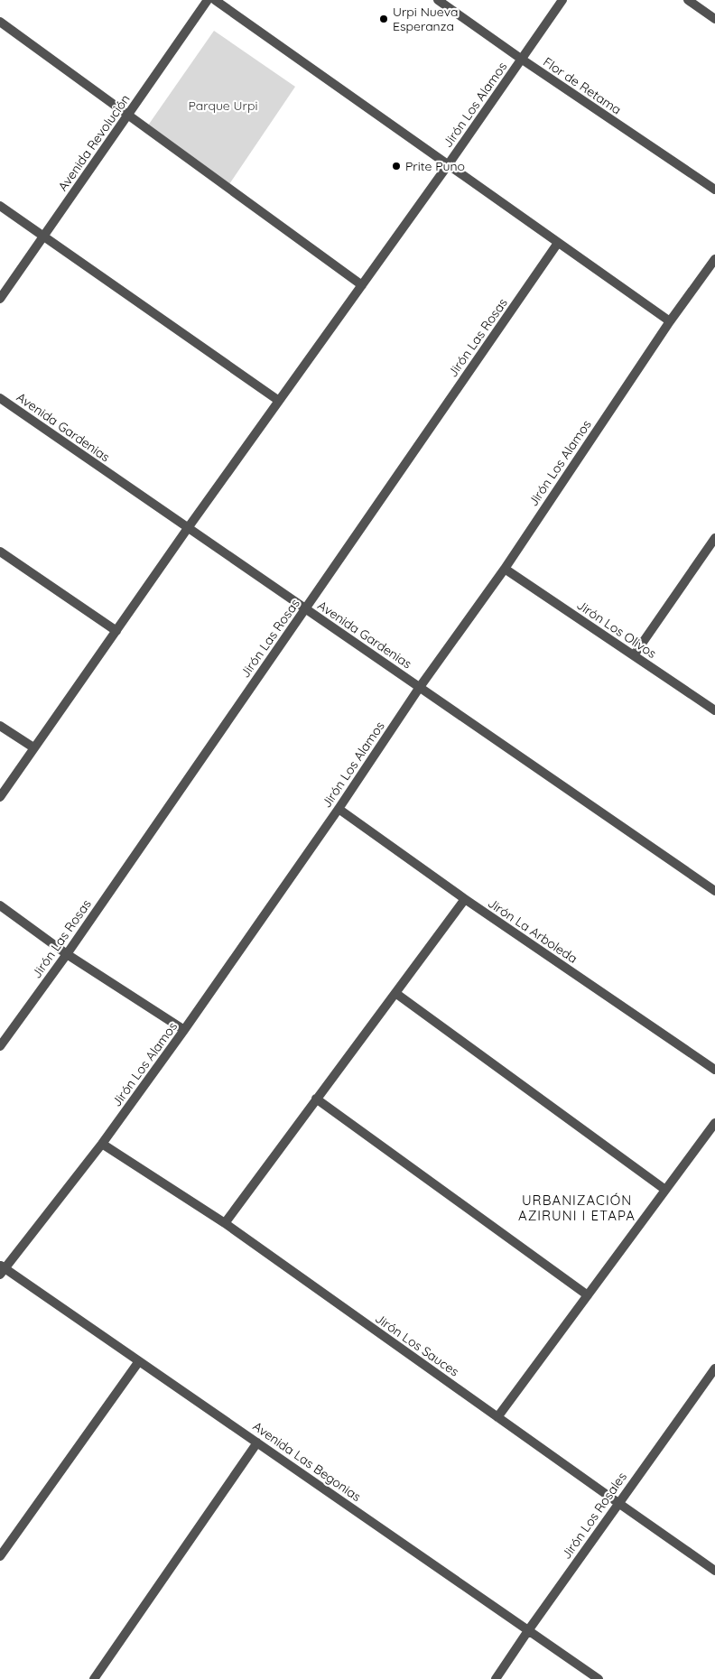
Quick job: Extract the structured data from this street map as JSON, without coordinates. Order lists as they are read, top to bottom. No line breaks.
{"streets":{"street":["Flor de Retama","Jirón Los Alamos","Avenida Revolución","Jirón Las Rosas","Avenida Gardenias","Jirón Los Olivos","Jirón La Arboleda","Jirón Los Sauces","Avenida Las Begonias","Jirón Los Rosales"]},"crossings":[["Flor de Retama","Jirón Los Alamos"],["Jirón Los Alamos","Avenida Gardenias"],["Jirón Los Alamos","Jirón Los Olivos"],["Jirón Los Alamos","Jirón La Arboleda"],["Jirón Los Alamos","Jirón Los Sauces"],["Jirón Los Alamos","Avenida Las Begonias"],["Jirón Las Rosas","Avenida Gardenias"],["Jirón Los Sauces","Jirón Los Rosales"],["Avenida Las Begonias","Jirón Los Rosales"]],"districts":["URBANIZACIÓN AZIRUNI I ETAPA"],"parks":["Parque Urpi"],"places":["Urpi Nueva Esperanza","Prite Puno"]}
